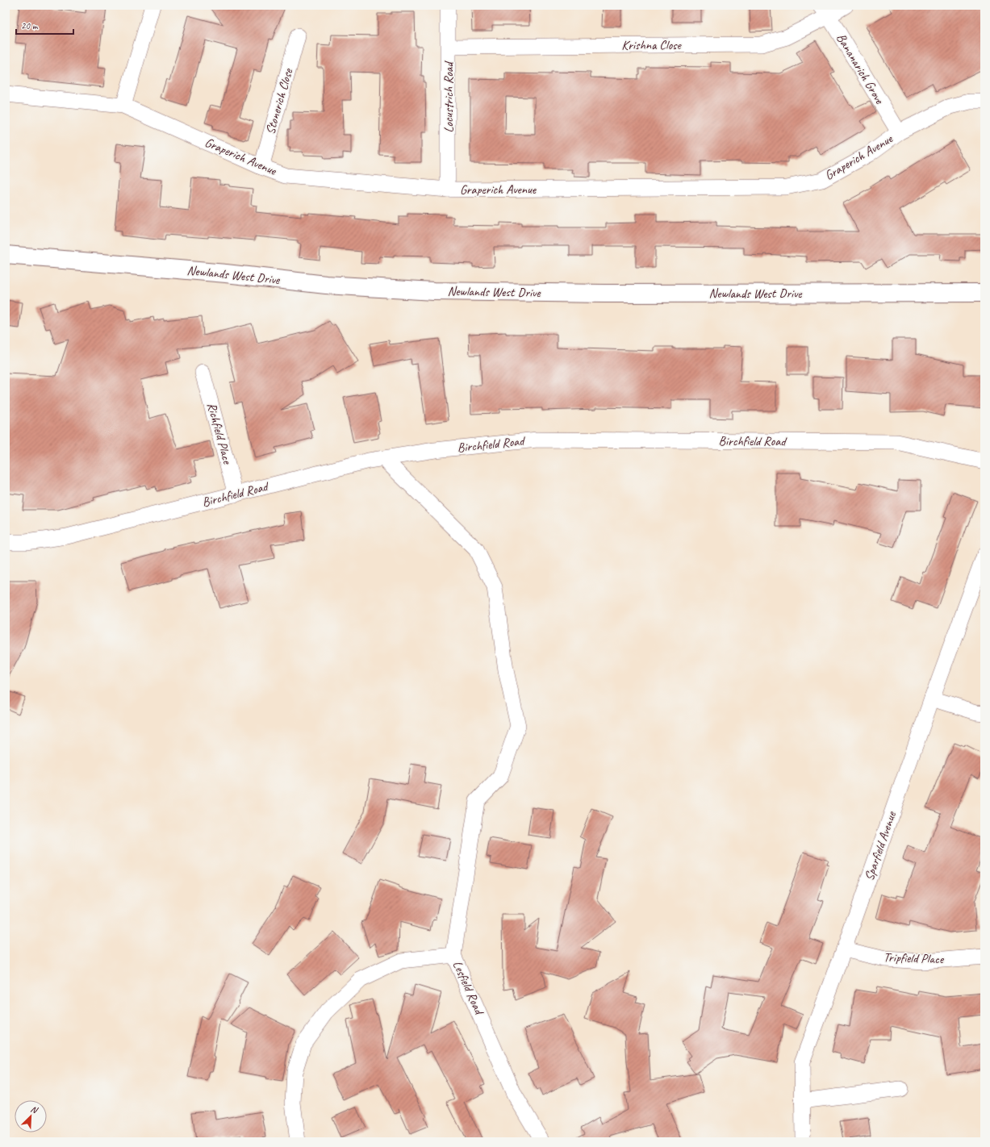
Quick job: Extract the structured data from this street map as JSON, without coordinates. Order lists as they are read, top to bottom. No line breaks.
{"streets":{"street":["Krishna Close","Bananarich Grove","Locustrich Road","Stonerich Close","Graperich Avenue","Newlands West Drive","Richfield Place","Birchfield Road","Sparfield Avenue","Tripfield Place","Lesfield Road"]},"crossings":[["Krishna Close","Bananarich Grove"],["Krishna Close","Locustrich Road"],["Bananarich Grove","Graperich Avenue"],["Locustrich Road","Graperich Avenue"],["Stonerich Close","Graperich Avenue"],["Richfield Place","Birchfield Road"],["Birchfield Road","Lesfield Road"],["Sparfield Avenue","Tripfield Place"]],"scale_bar":"20 m","north":"top right"}
